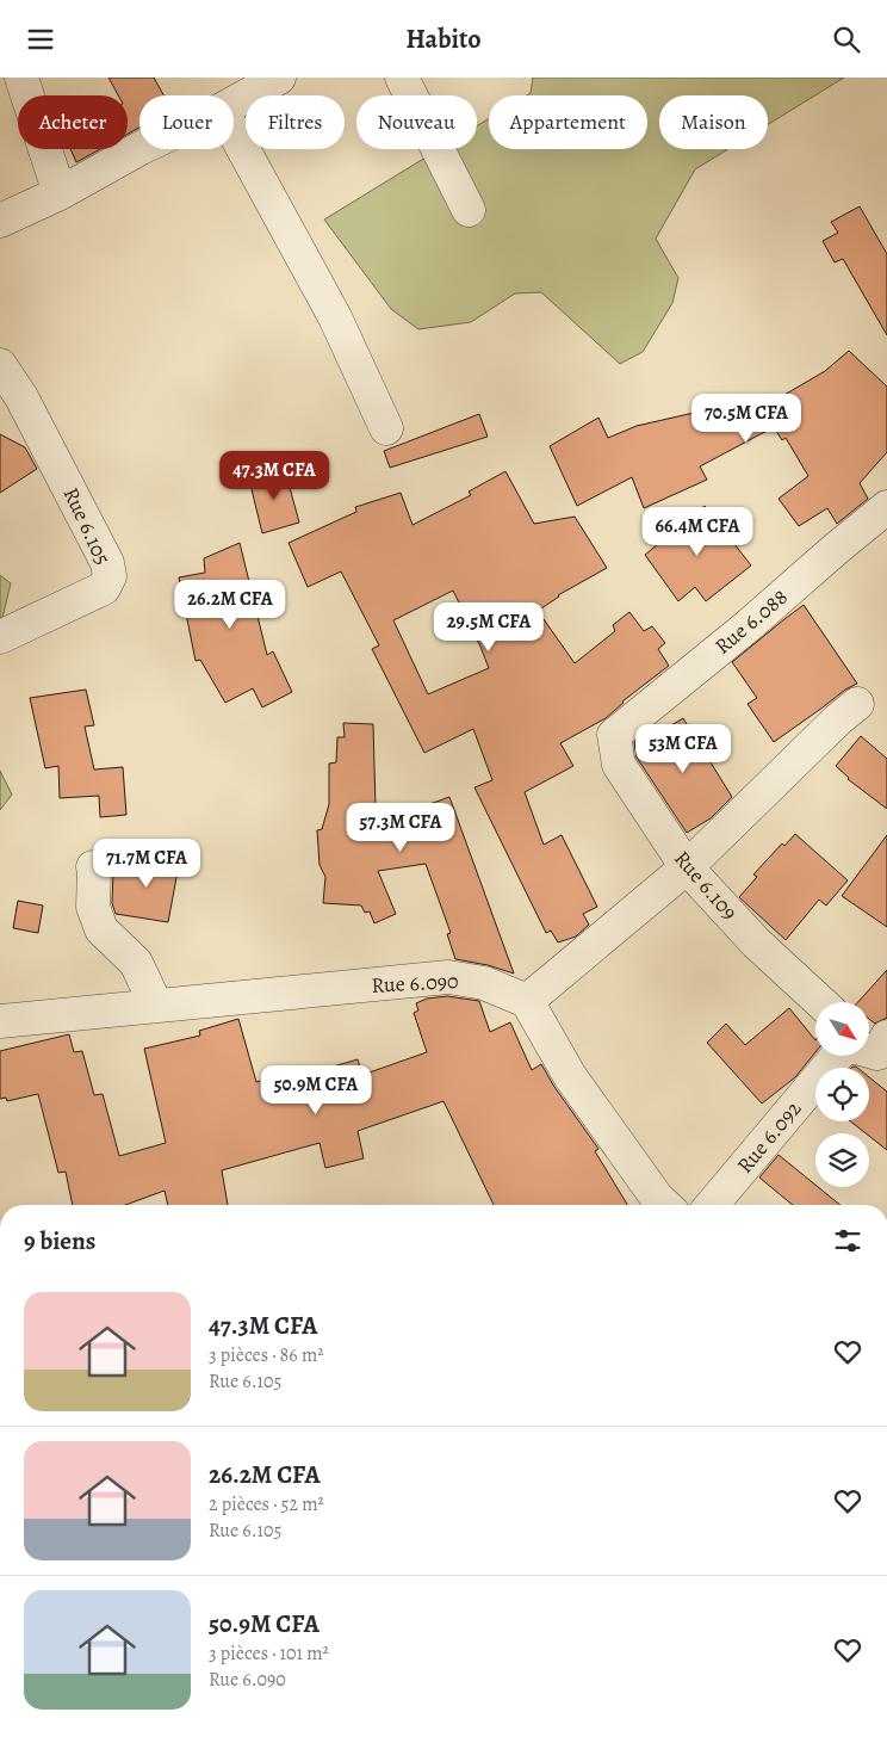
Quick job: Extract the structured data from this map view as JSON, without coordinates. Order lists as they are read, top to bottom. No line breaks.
{"streets":{"street":["Rue 6.105","Rue 6.088","Rue 6.109","Rue 6.090","Rue 6.092"]},"crossings":[["Rue 6.088","Rue 6.109"]],"north":"bottom right","page":{"header":"Habito","chip":["Acheter","Louer","Filtres","Nouveau","Appartement","Maison"],"price":["70.5M CFA","47.3M CFA","66.4M CFA","26.2M CFA","29.5M CFA","53M CFA","57.3M CFA","71.7M CFA","50.9M CFA"],"heading":"9 biens","list":[{"name":"47.3M CFA","note":"3 pièces · 86 m² · Rue 6.105"},{"name":"26.2M CFA","note":"2 pièces · 52 m² · Rue 6.105"},{"name":"50.9M CFA","note":"3 pièces · 101 m² · Rue 6.090"}]}}
